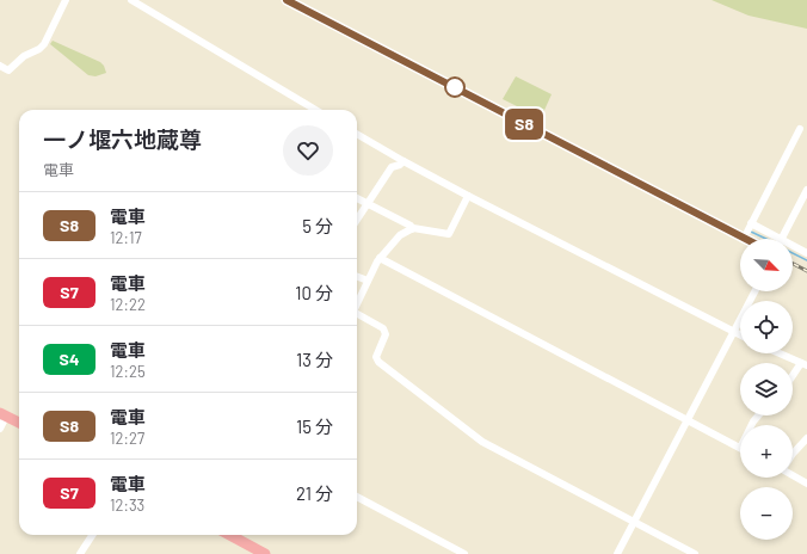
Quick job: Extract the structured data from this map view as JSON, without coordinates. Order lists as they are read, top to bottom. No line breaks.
{"north":"bottom right","page":{"on_map":"S8","heading":["一ノ堰六地蔵尊","電車"],"list":[{"mark":"S8","name":"電車","note":"12:17","value":"5 分"},{"mark":"S7","name":"電車","note":"12:22","value":"10 分"},{"mark":"S4","name":"電車","note":"12:25","value":"13 分"},{"mark":"S8","name":"電車","note":"12:27","value":"15 分"},{"mark":"S7","name":"電車","note":"12:33","value":"21 分"}],"map_buttons":["+","−"]}}
